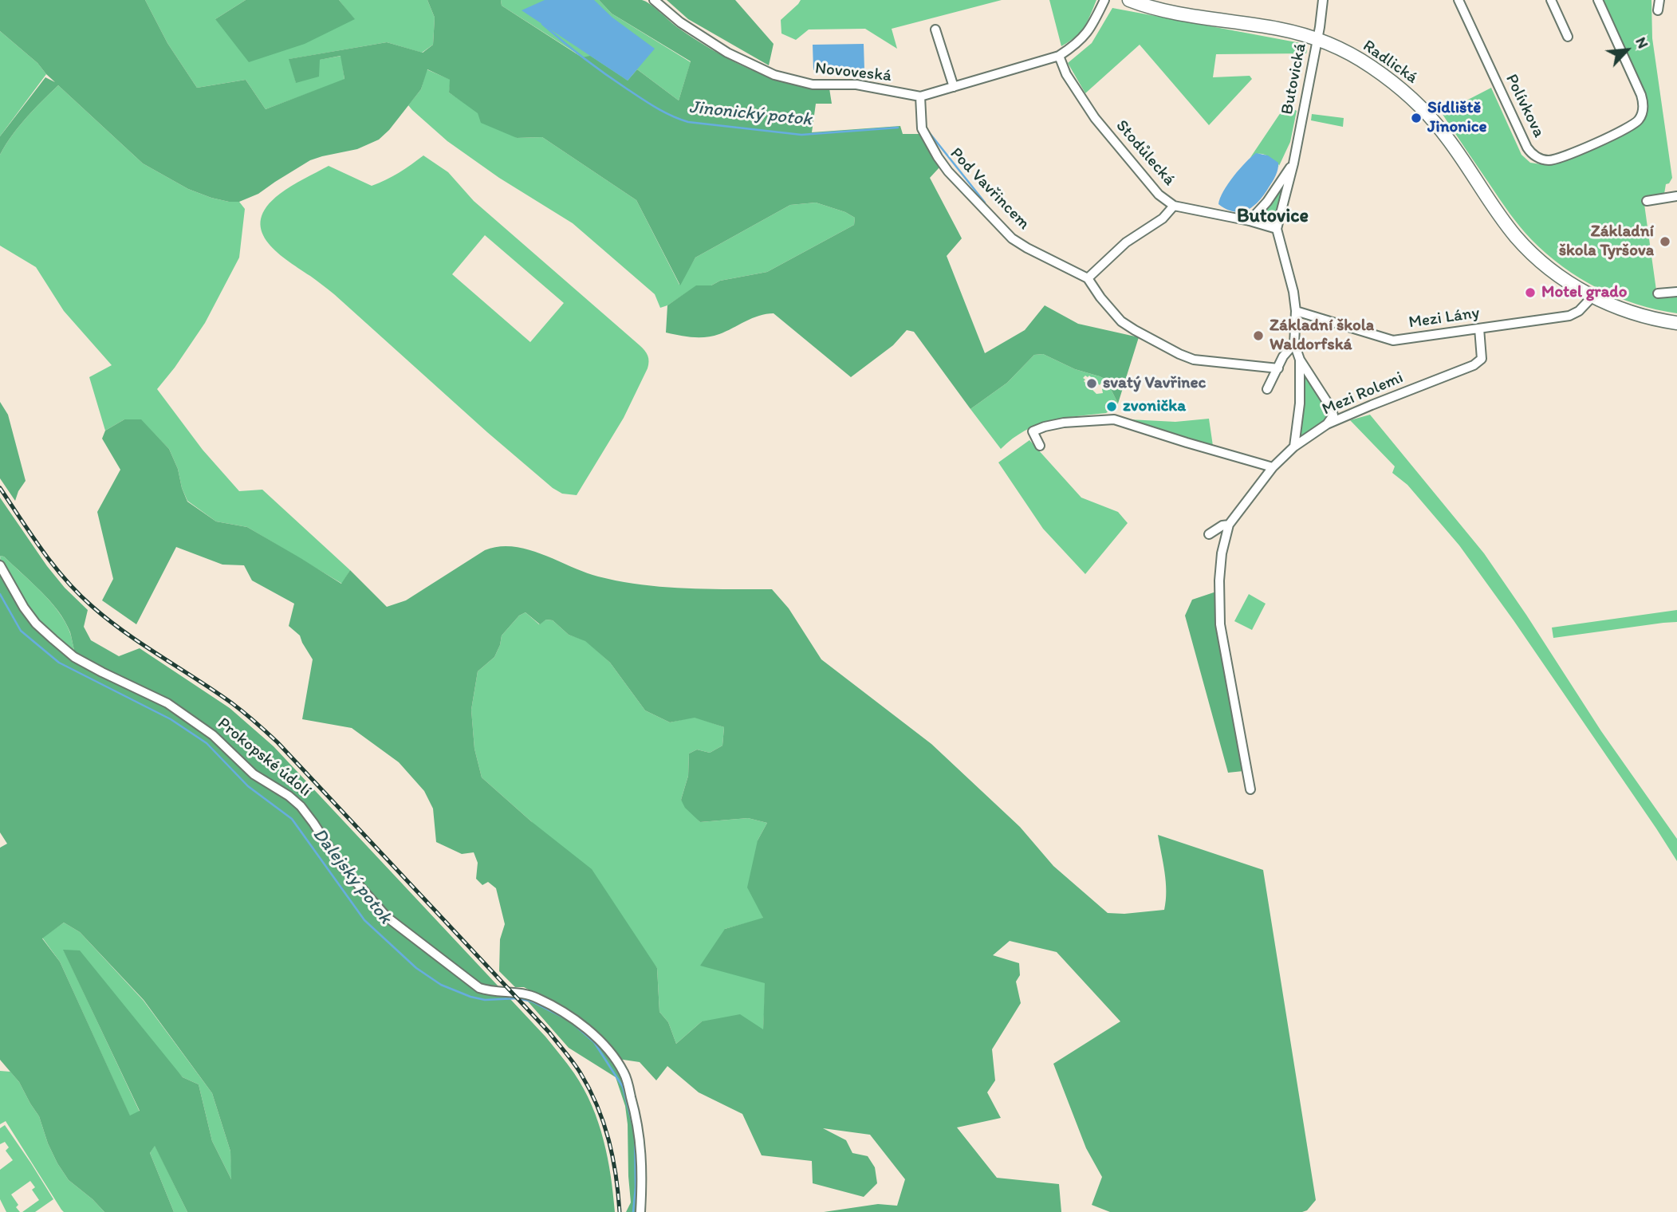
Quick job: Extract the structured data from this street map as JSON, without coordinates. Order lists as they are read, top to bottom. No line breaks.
{"streets":{"main road":["Radlická"],"street":["Novoveská","Butovická","Polívkova","Stodůlecká","Pod Vavřincem","Mezi Lány","Mezi Rolemi","Prokopské údolí"]},"crossings":[["Radlická","Butovická"],["Radlická","Mezi Lány"],["Novoveská","Stodůlecká"],["Novoveská","Pod Vavřincem"],["Butovická","Stodůlecká"],["Butovická","Pod Vavřincem"],["Butovická","Mezi Lány"],["Stodůlecká","Pod Vavřincem"],["Stodůlecká","Mezi Lány"],["Pod Vavřincem","Mezi Lány"],["Mezi Lány","Mezi Rolemi"]],"districts":["Butovice"],"water":["Jinonický potok","Dalejský potok"],"places":["Sídliště Jinonice","Základní škola Tyršova","Motel grado","Základní škola Waldorfská","svatý Vavřinec","zvonička"],"north":"top right"}
